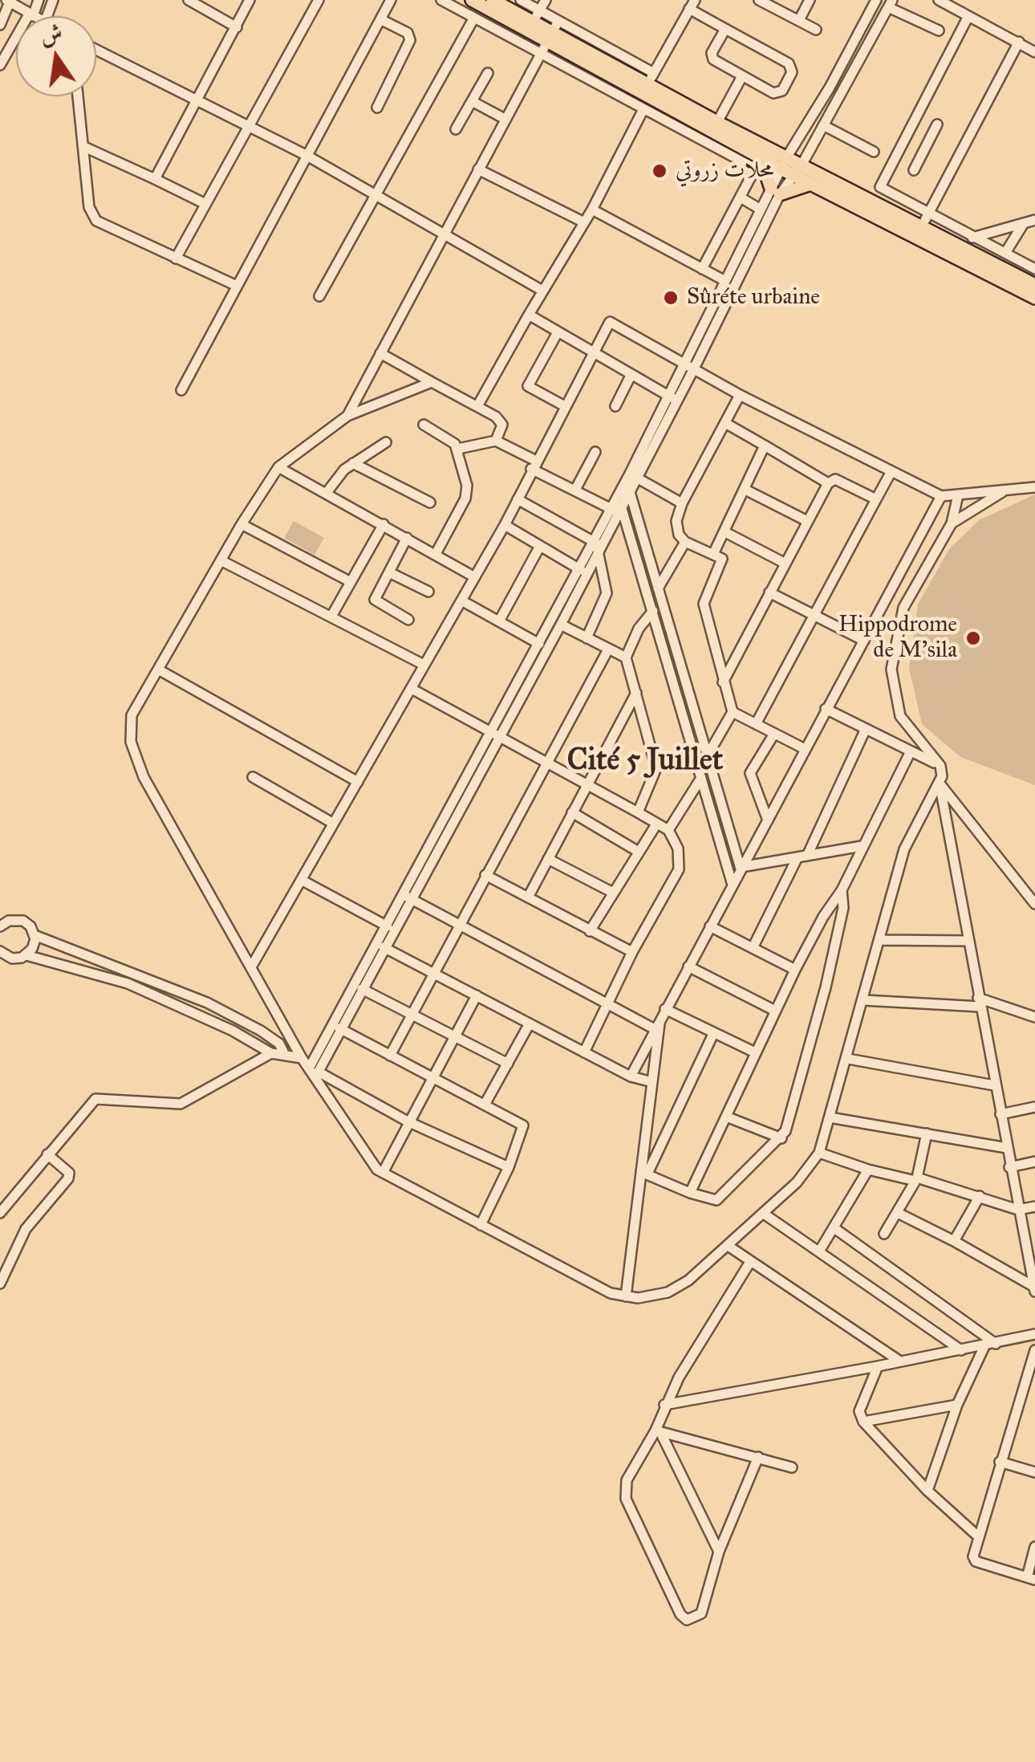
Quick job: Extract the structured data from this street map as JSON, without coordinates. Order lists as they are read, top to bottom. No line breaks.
{"districts":["Cité 5 Juillet"],"places":["محلات زروتي","Sûréte urbaine","Hippodrome de M'sila"],"north":"top"}
